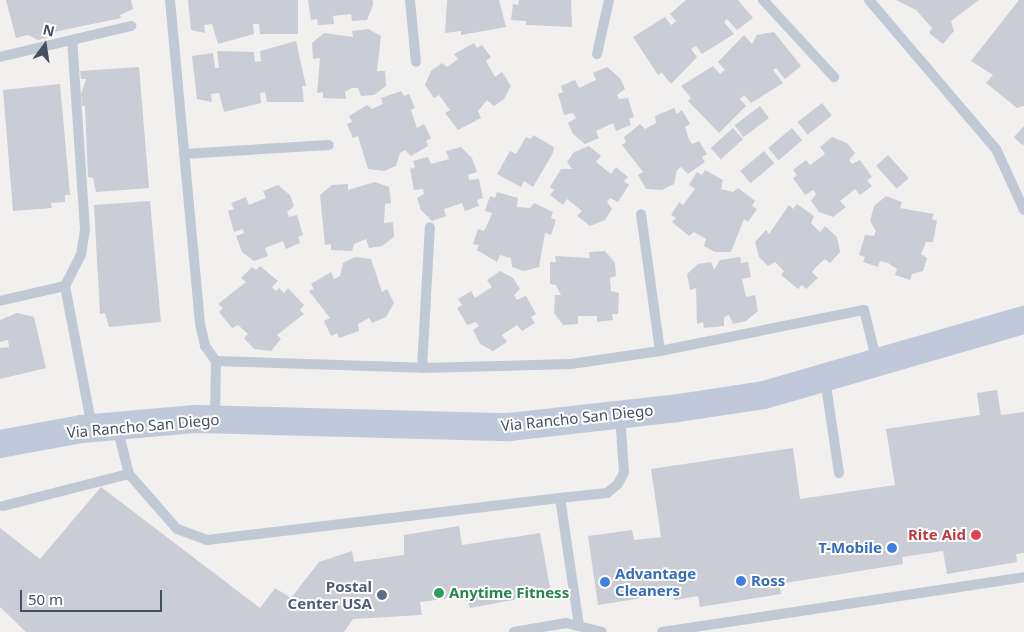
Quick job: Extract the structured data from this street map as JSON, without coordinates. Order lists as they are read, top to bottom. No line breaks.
{"streets":{"street":["Via Rancho San Diego"]},"places":["Rite Aid","T-Mobile","Ross","Advantage Cleaners","Anytime Fitness","Postal Center USA"],"scale_bar":"50 m","north":"top"}
